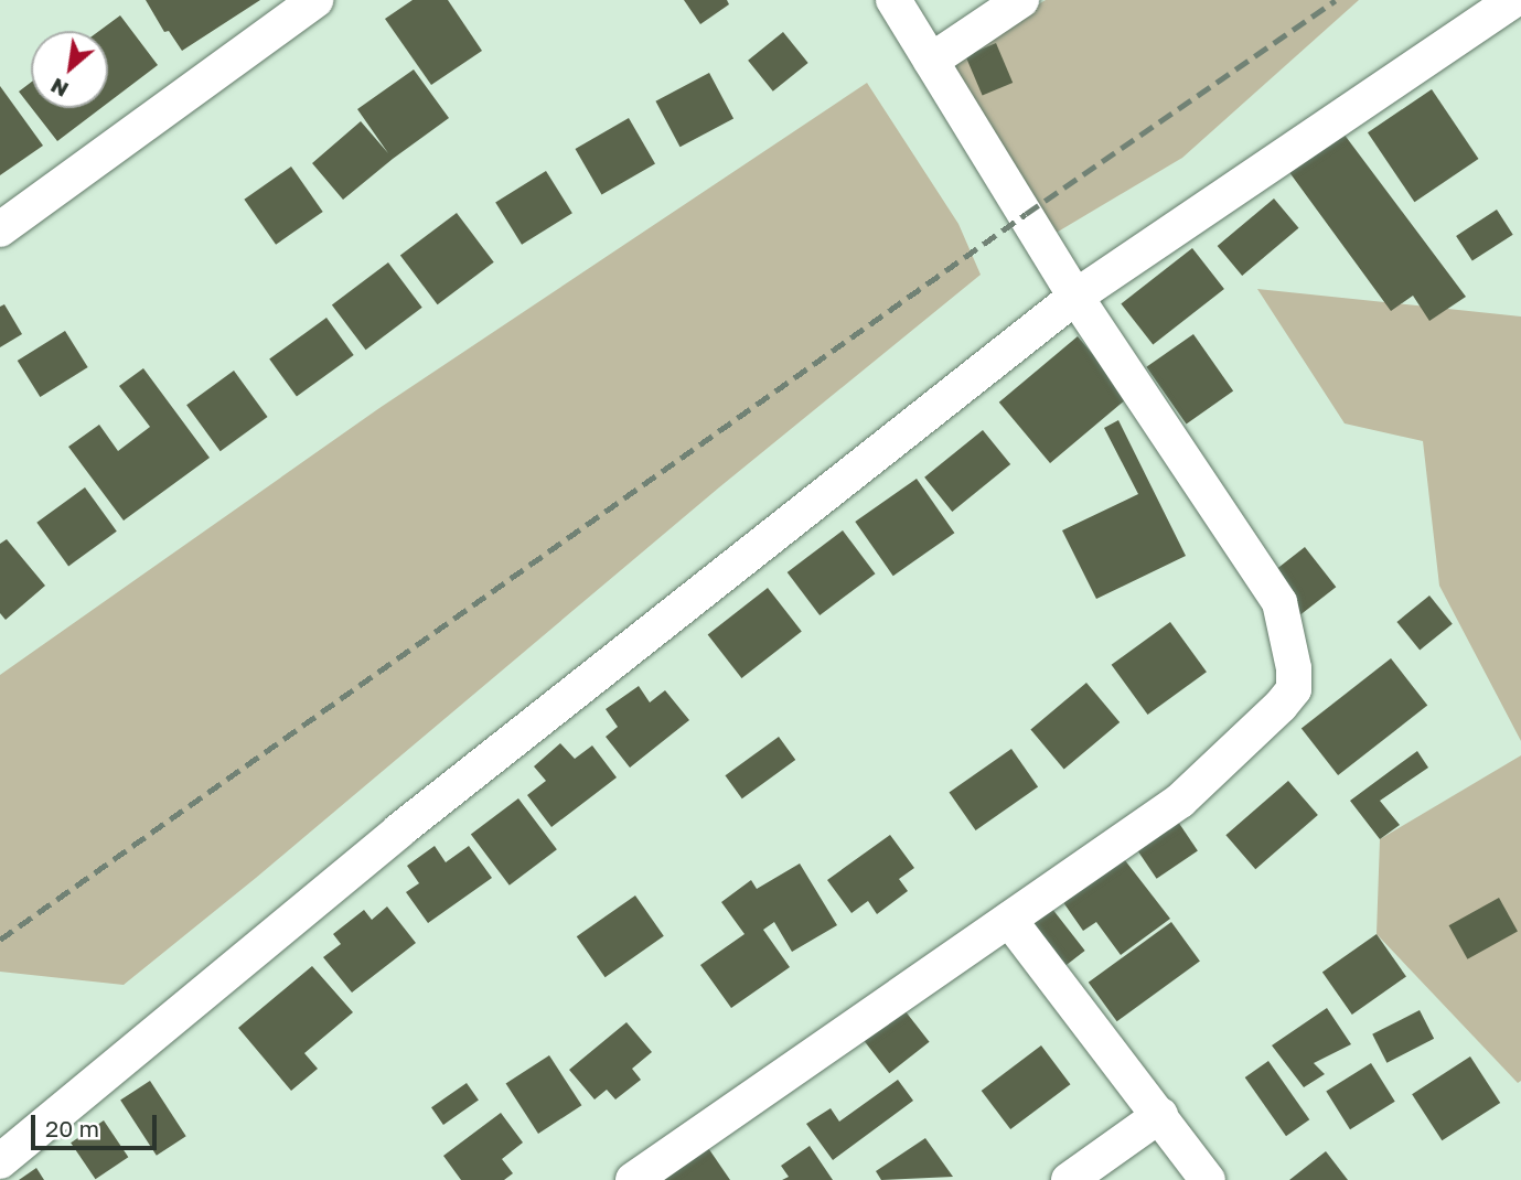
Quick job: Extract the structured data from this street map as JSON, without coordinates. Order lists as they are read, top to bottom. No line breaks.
{"scale_bar":"20 m","north":"bottom left"}
